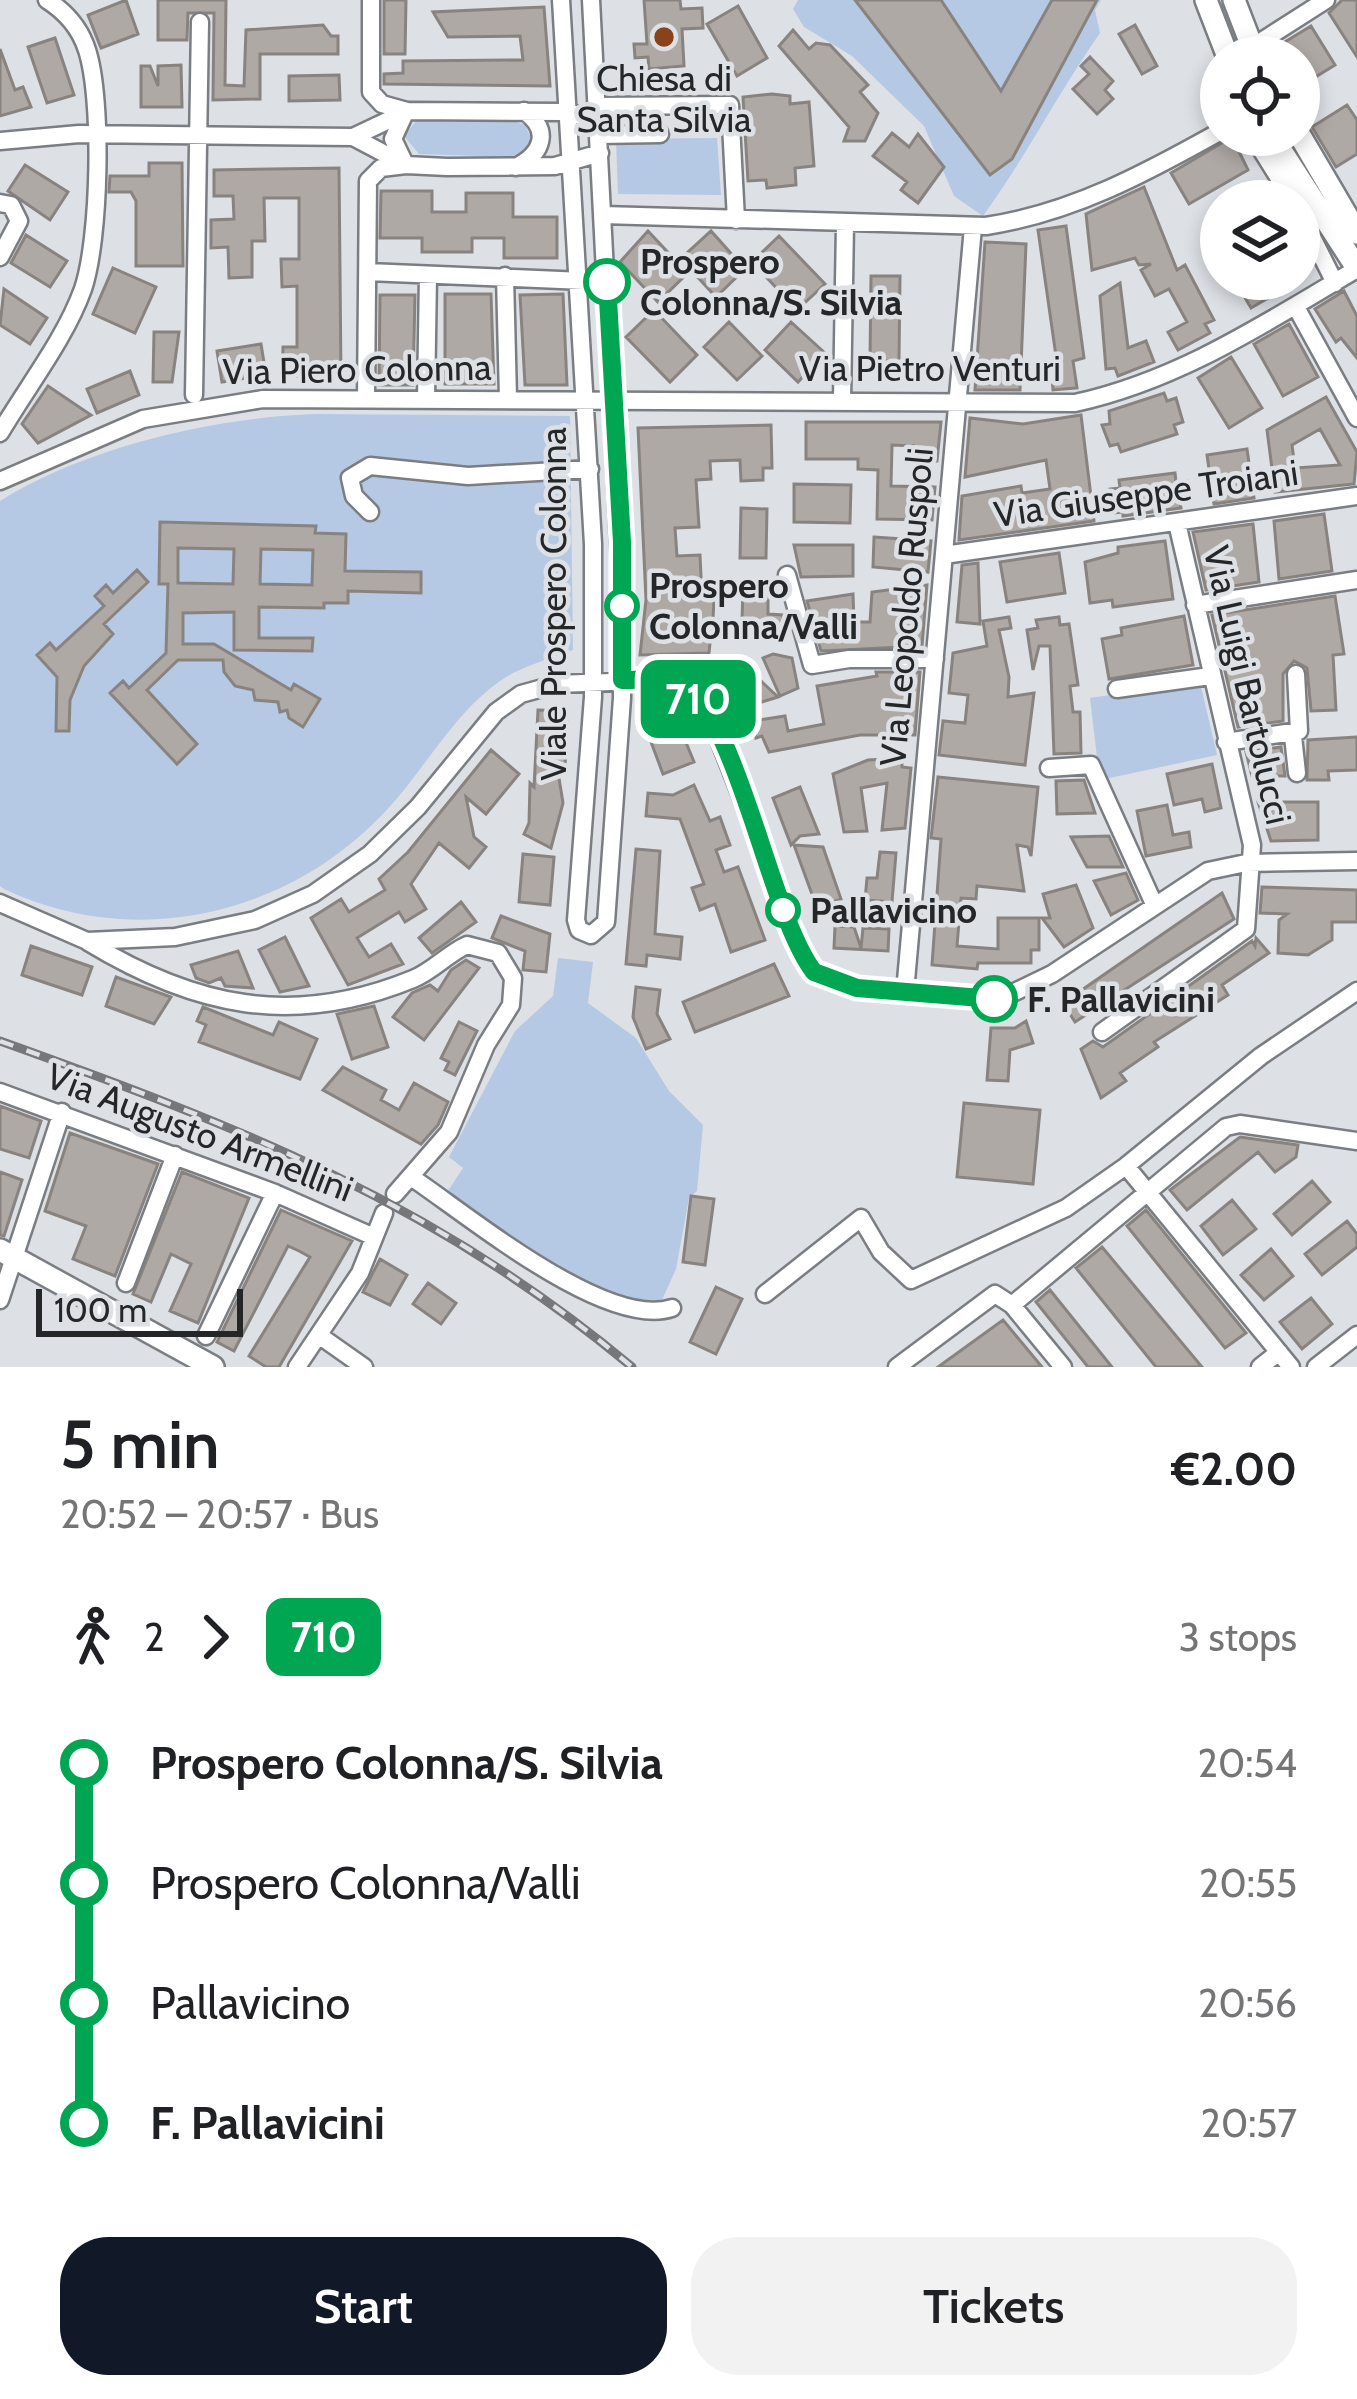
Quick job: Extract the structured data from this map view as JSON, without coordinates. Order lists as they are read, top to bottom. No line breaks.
{"streets":{"street":["Via Pietro Venturi","Via Piero Colonna","Via Giuseppe Troiani","Viale Prospero Colonna","Via Leopoldo Ruspoli","Via Luigi Bartolucci","Via Augusto Armellini"]},"crossings":[["Via Pietro Venturi","Via Piero Colonna"],["Via Pietro Venturi","Viale Prospero Colonna"],["Via Pietro Venturi","Via Leopoldo Ruspoli"],["Via Piero Colonna","Viale Prospero Colonna"],["Via Giuseppe Troiani","Via Leopoldo Ruspoli"],["Via Giuseppe Troiani","Via Luigi Bartolucci"]],"places":["Chiesa di Santa Silvia","Prospero Colonna/S. Silvia","Prospero Colonna/Valli","Pallavicino","F. Pallavicini"],"lines":["bus line 710"],"scale_bar":"100 m","page":{"on_map":"710","scale":"100 m","heading":["5 min","20:52 – 20:57 · Bus","€2.00"],"legs":["2","710","3 stops"],"list":[{"name":"Prospero Colonna/S. Silvia","value":"20:54"},{"name":"Prospero Colonna/Valli","value":"20:55"},{"name":"Pallavicino","value":"20:56"},{"name":"F. Pallavicini","value":"20:57"}],"buttons":["Start","Tickets"]}}
